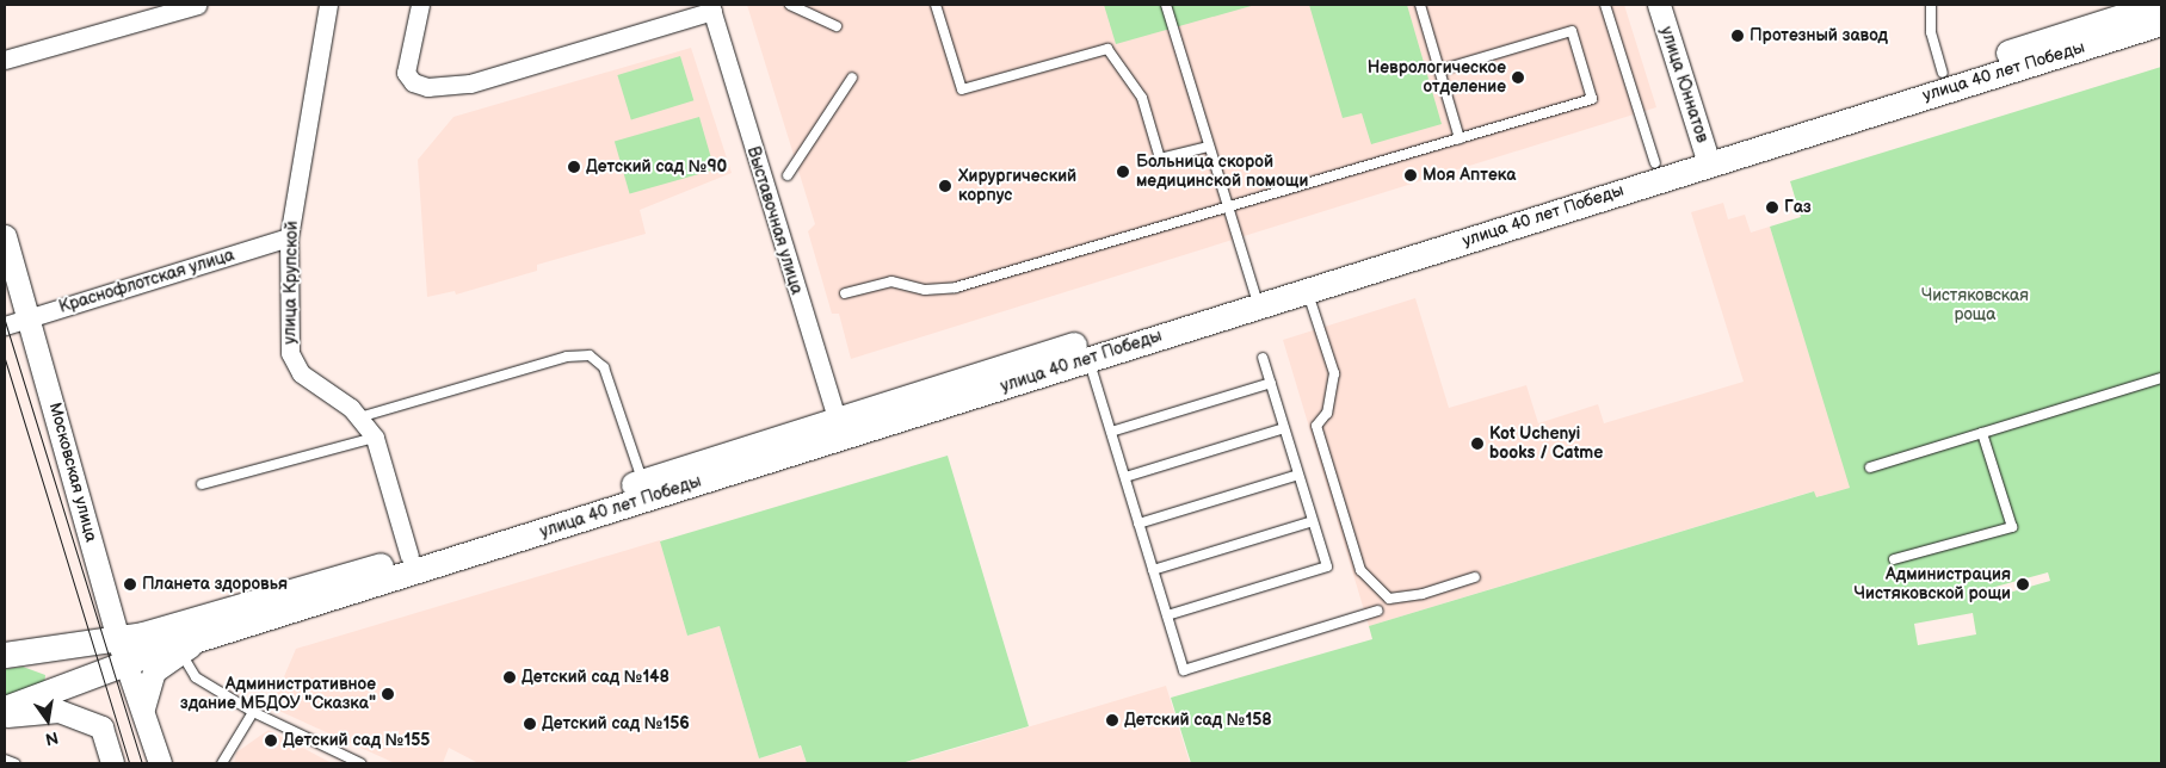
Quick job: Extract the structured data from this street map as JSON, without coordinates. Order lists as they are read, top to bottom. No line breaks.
{"streets":{"main road":["улица 40 лет Победы"],"street":["улица Юннатов","Выставочная улица","Краснофлотская улица","улица Крупской","Московская улица"]},"crossings":[["улица 40 лет Победы","улица Юннатов"],["улица 40 лет Победы","Выставочная улица"],["улица 40 лет Победы","улица Крупской"],["улица 40 лет Победы","Московская улица"],["Краснофлотская улица","улица Крупской"],["Краснофлотская улица","Московская улица"]],"parks":["Чистяковская роща"],"places":["Протезный завод","Неврологическое отделение","Детский сад №90","Больница скорой медицинской помощи","Моя Аптека","Хирургический корпус","Газ","Kot Uchenyi books / Catme","Планета здоровья","Администрация Чистяковской рощи","Детский сад №148","Административное здание МБДОУ \"Сказка\"","Детский сад №158","Детский сад №156","Детский сад №155"],"north":"bottom"}
